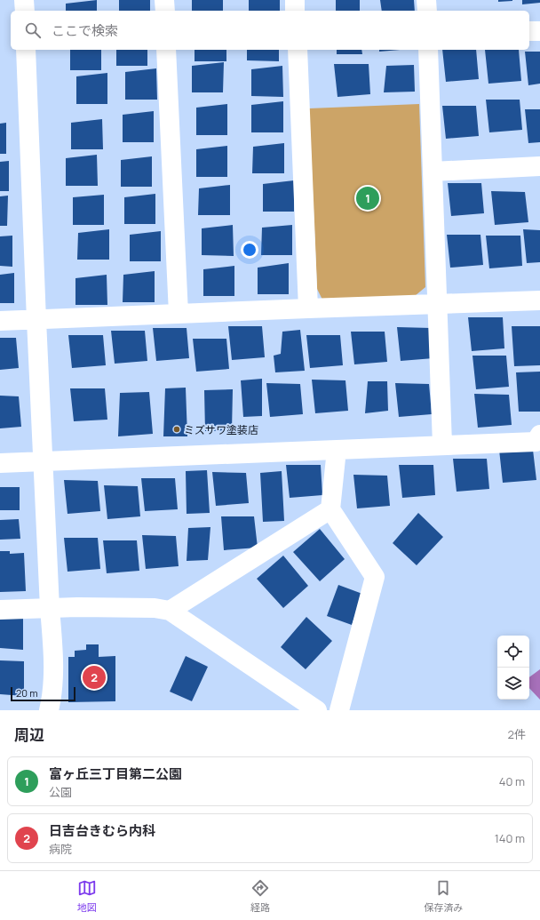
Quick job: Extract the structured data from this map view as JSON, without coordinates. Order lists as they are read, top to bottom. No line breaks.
{"places":["ミズサワ塗装店"],"scale_bar":"20 m","page":{"search":"ここで検索","pins":["1","2"],"scale":"20 m","heading":["周辺","2件"],"list":[{"mark":"1","name":"富ヶ丘三丁目第二公園","note":"公園","value":"40 m"},{"mark":"2","name":"日吉台きむら内科","note":"病院","value":"140 m"}],"nav":["地図","経路","保存済み"]}}
